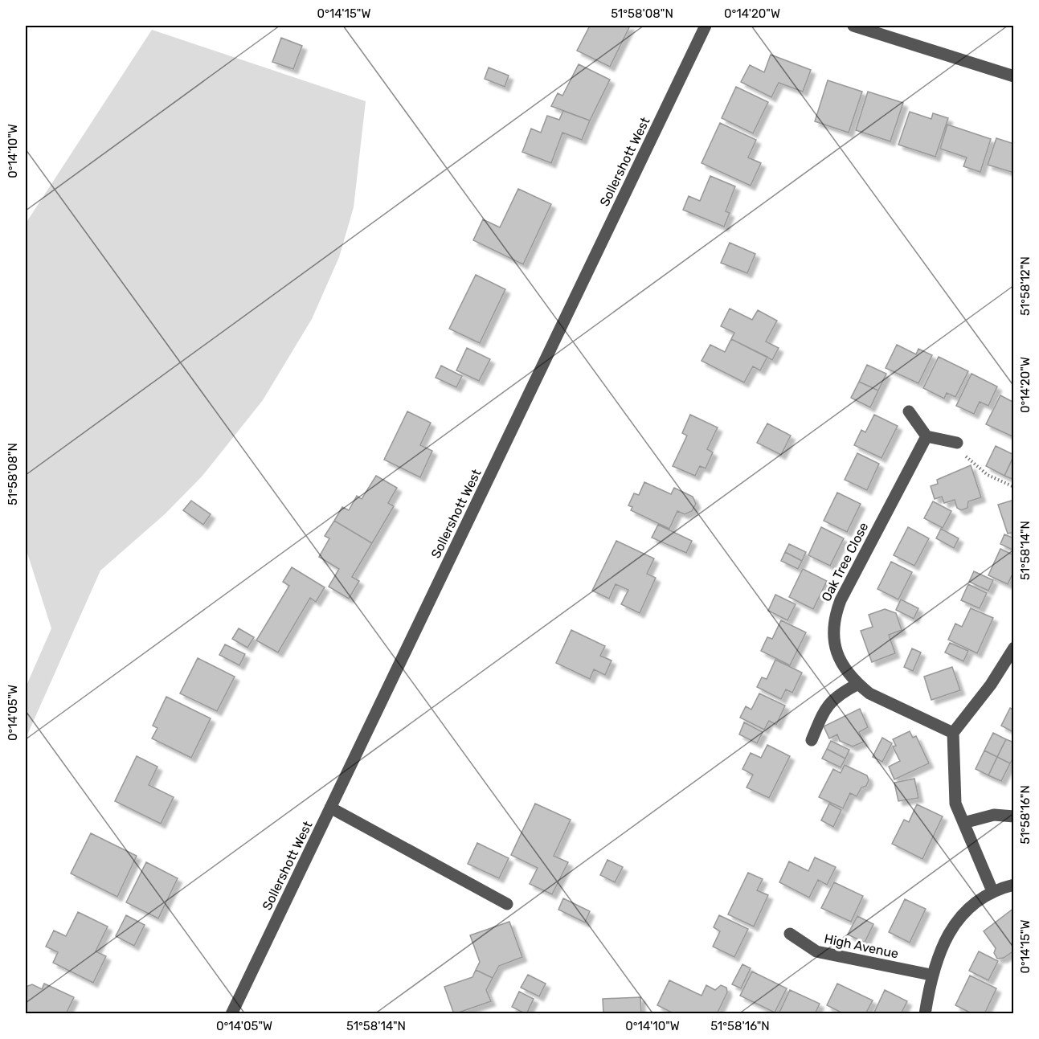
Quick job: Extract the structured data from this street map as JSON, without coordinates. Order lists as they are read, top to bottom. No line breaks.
{"streets":{"street":["Sollershott West","Oak Tree Close","High Avenue"]},"coordinates":["0°14'15\"W","51°58'08\"N","0°14'20\"W","0°14'10\"W","51°58'12\"N","51°58'14\"N","0°14'05\"W","51°58'16\"N"]}
